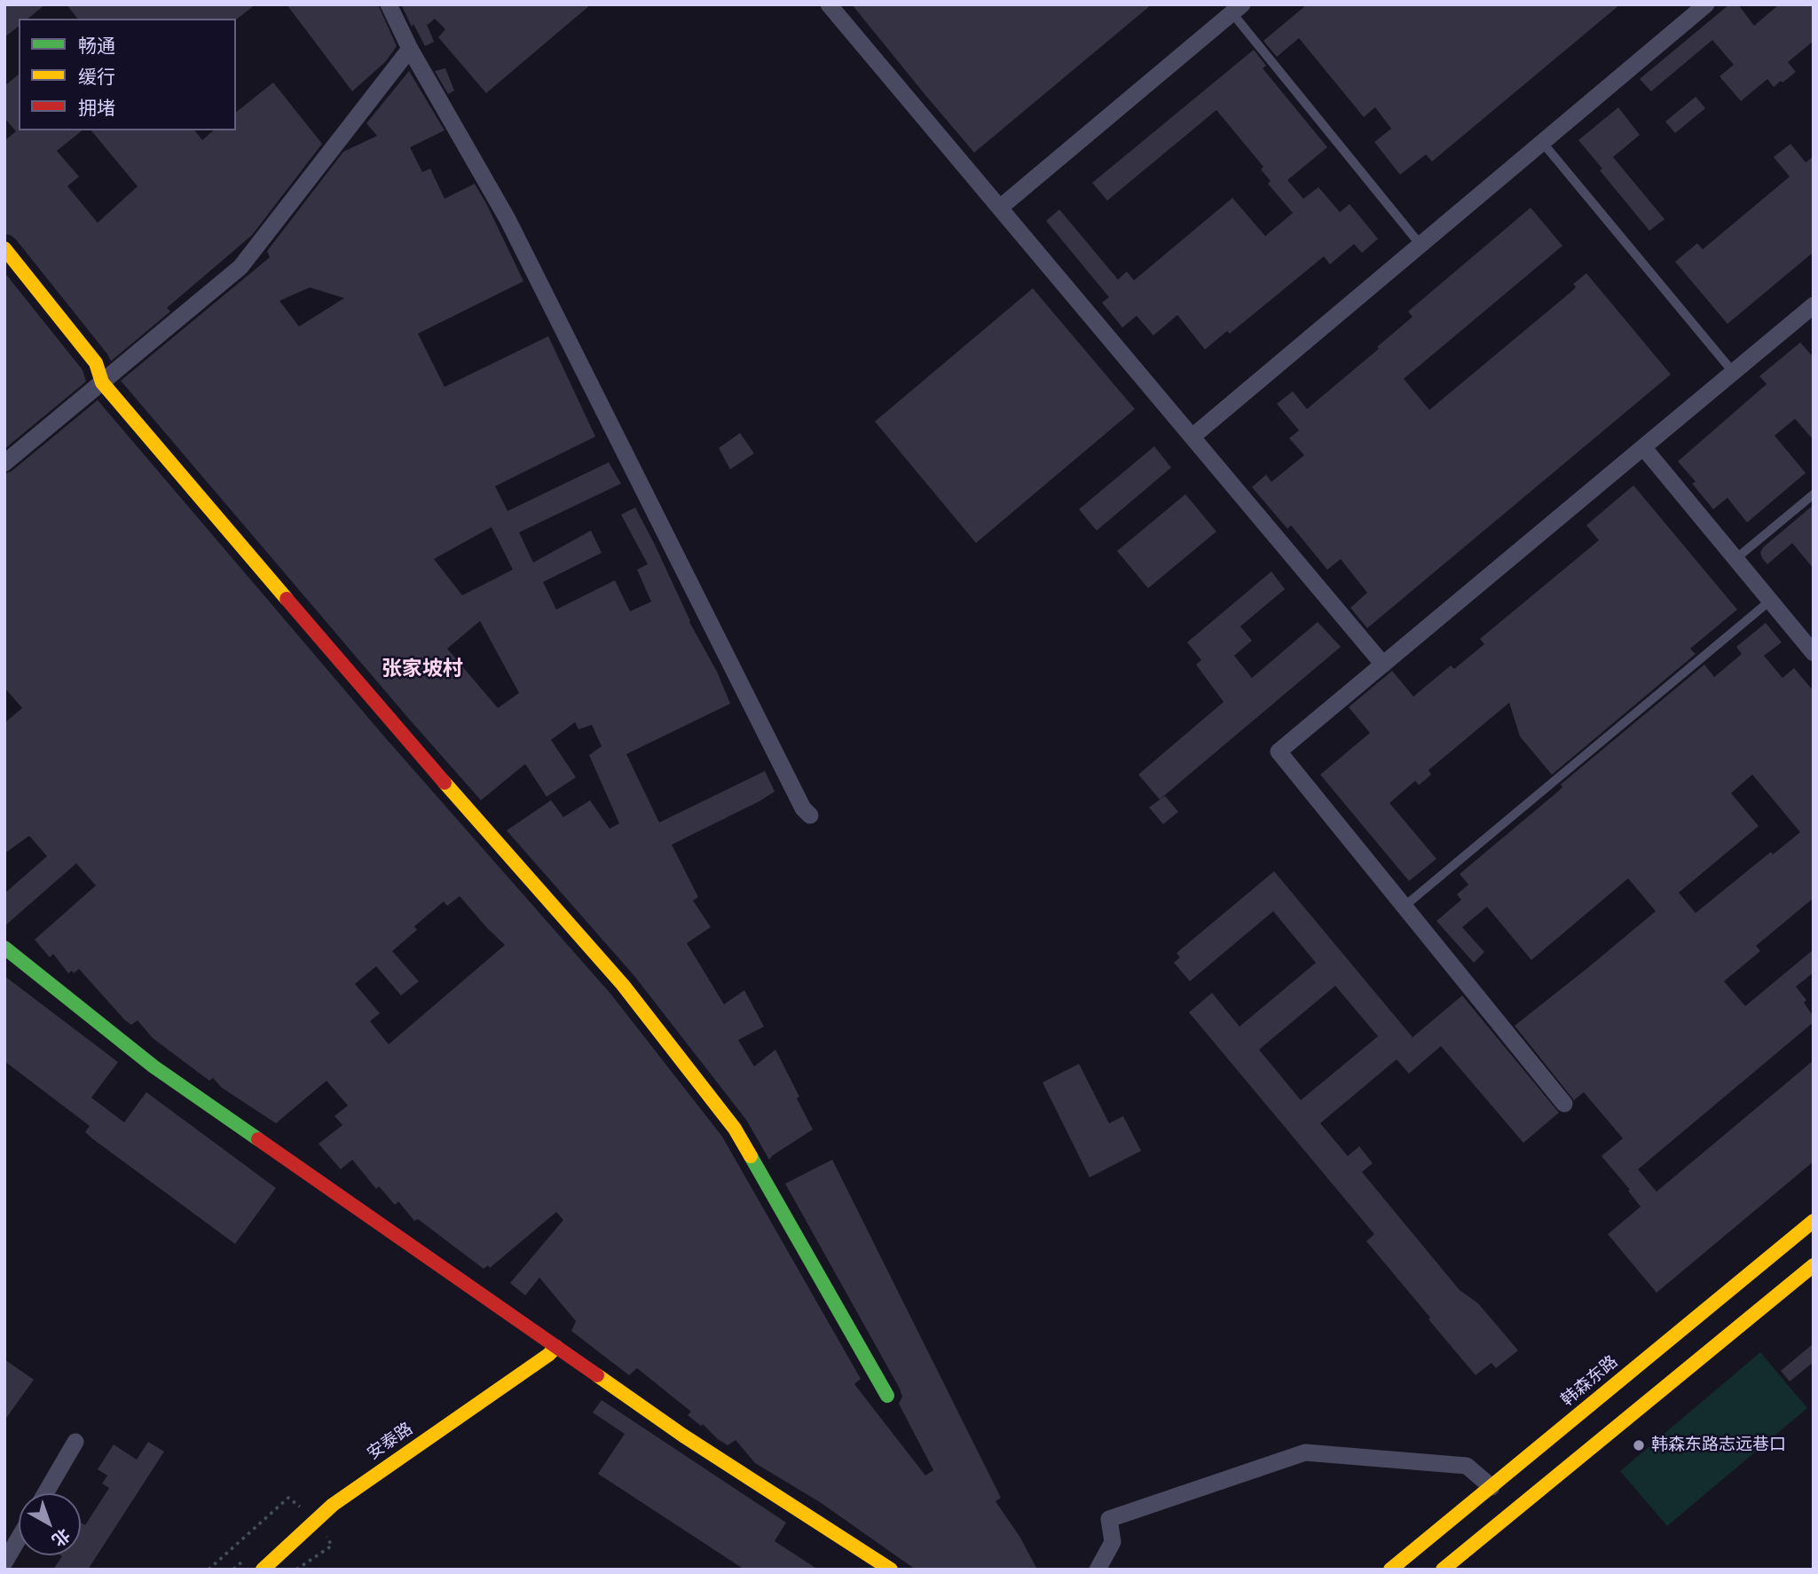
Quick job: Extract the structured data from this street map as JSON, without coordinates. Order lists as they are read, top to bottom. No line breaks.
{"streets":{"street":["韩森东路","安泰路"]},"districts":["张家坡村"],"places":["韩森东路志远巷口"],"legend":["畅通","缓行","拥堵"],"north":"bottom right"}
